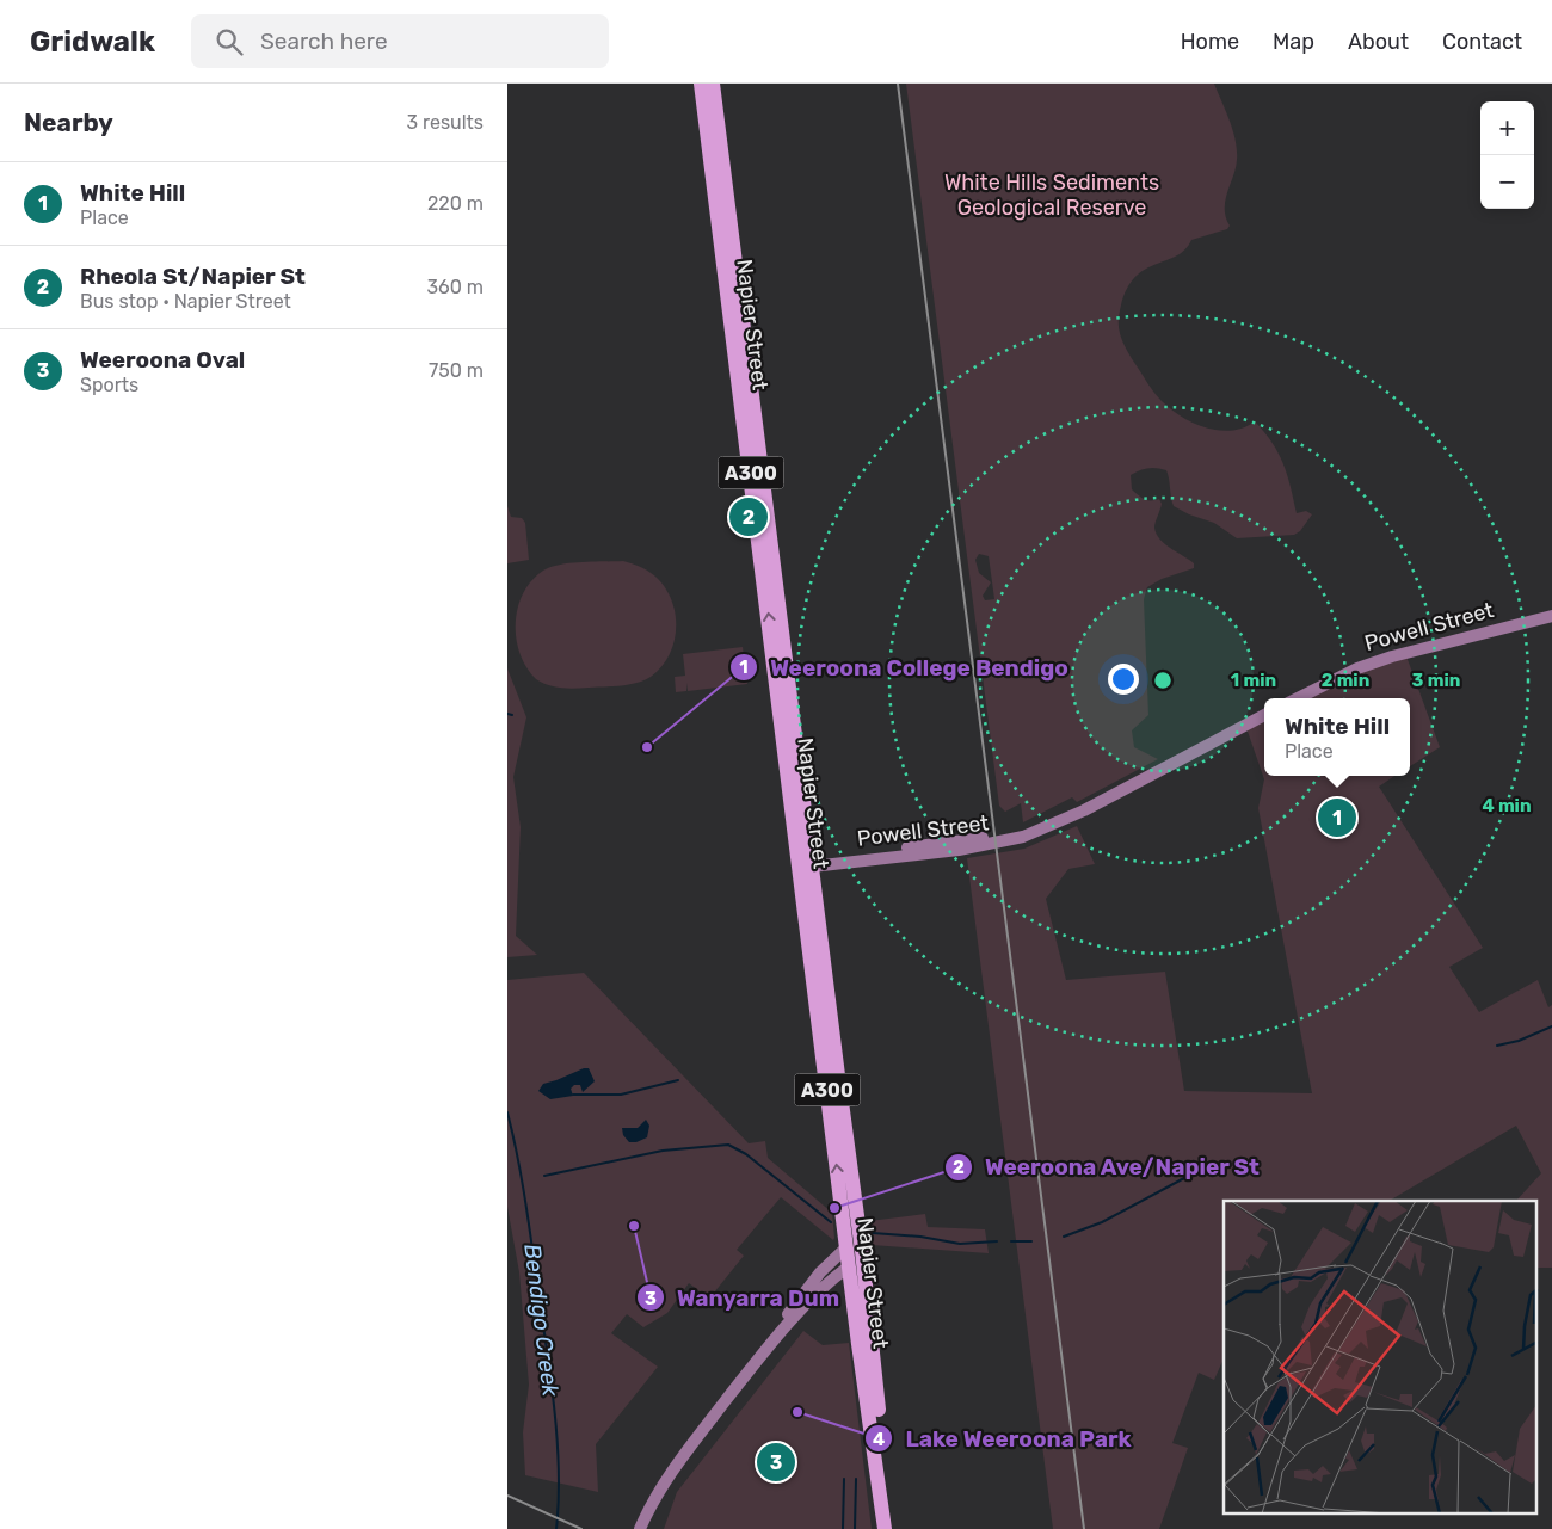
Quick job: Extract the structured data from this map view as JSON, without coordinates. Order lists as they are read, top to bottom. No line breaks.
{"streets":{"highway":["Napier Street","A300"],"street":["Powell Street"]},"crossings":[["Napier Street","Powell Street"]],"water":["Bendigo Creek"],"parks":["White Hills Sediments Geological Reserve"],"places":["Weeroona College Bendigo","Weeroona Ave/Napier St","Wanyarra Dum","Lake Weeroona Park"],"page":{"header":"Gridwalk","search":"Search here","nav":["Home","Map","About","Contact"],"heading":["Nearby","3 results"],"map_buttons":["+","−"],"list":[{"mark":"1","name":"White Hill","note":"Place","value":"220 m"},{"mark":"2","name":"Rheola St/Napier St","note":"Bus stop · Napier Street","value":"360 m"},{"mark":"3","name":"Weeroona Oval","note":"Sports","value":"750 m"}],"pins":["2","1","3"],"popup":["White Hill","Place"]},"rings":["1 min","2 min","3 min","4 min"]}
